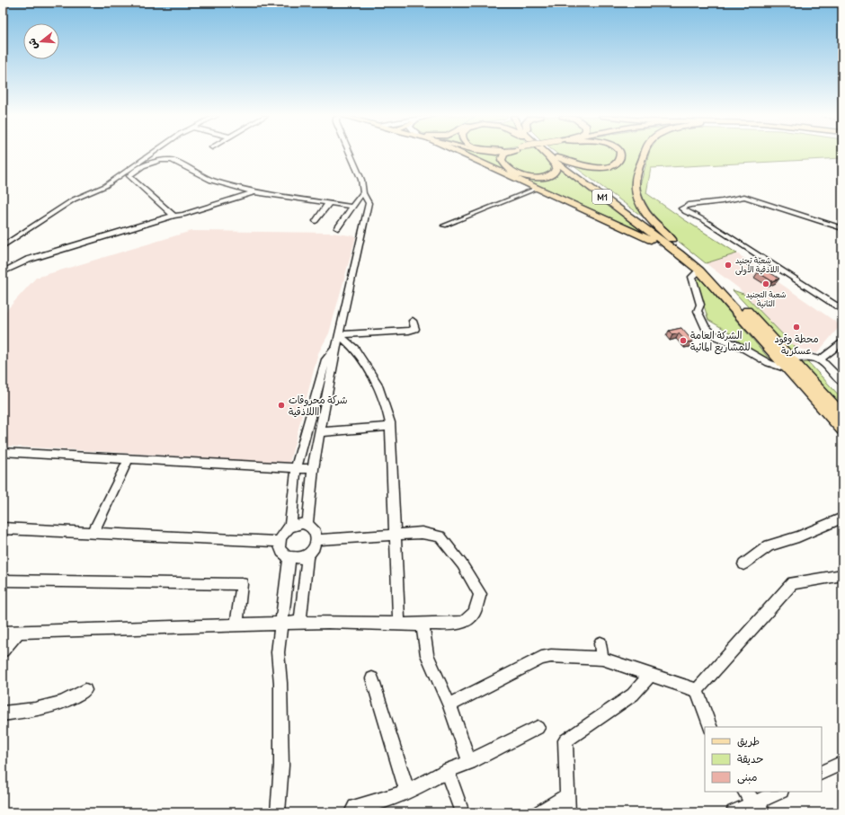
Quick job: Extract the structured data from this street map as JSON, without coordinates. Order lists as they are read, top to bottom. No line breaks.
{"streets":{"highway":["M1"]},"places":["شعبة تجنيد اللاذقية الأولى","شعبة التجنيد الثانية","محطة وقود عسكرية","الشركة العامة للمشاريع المائية","شركة محروقات االلاذقية"],"legend":["طريق","حديقة","مبنى"],"north":"left"}
